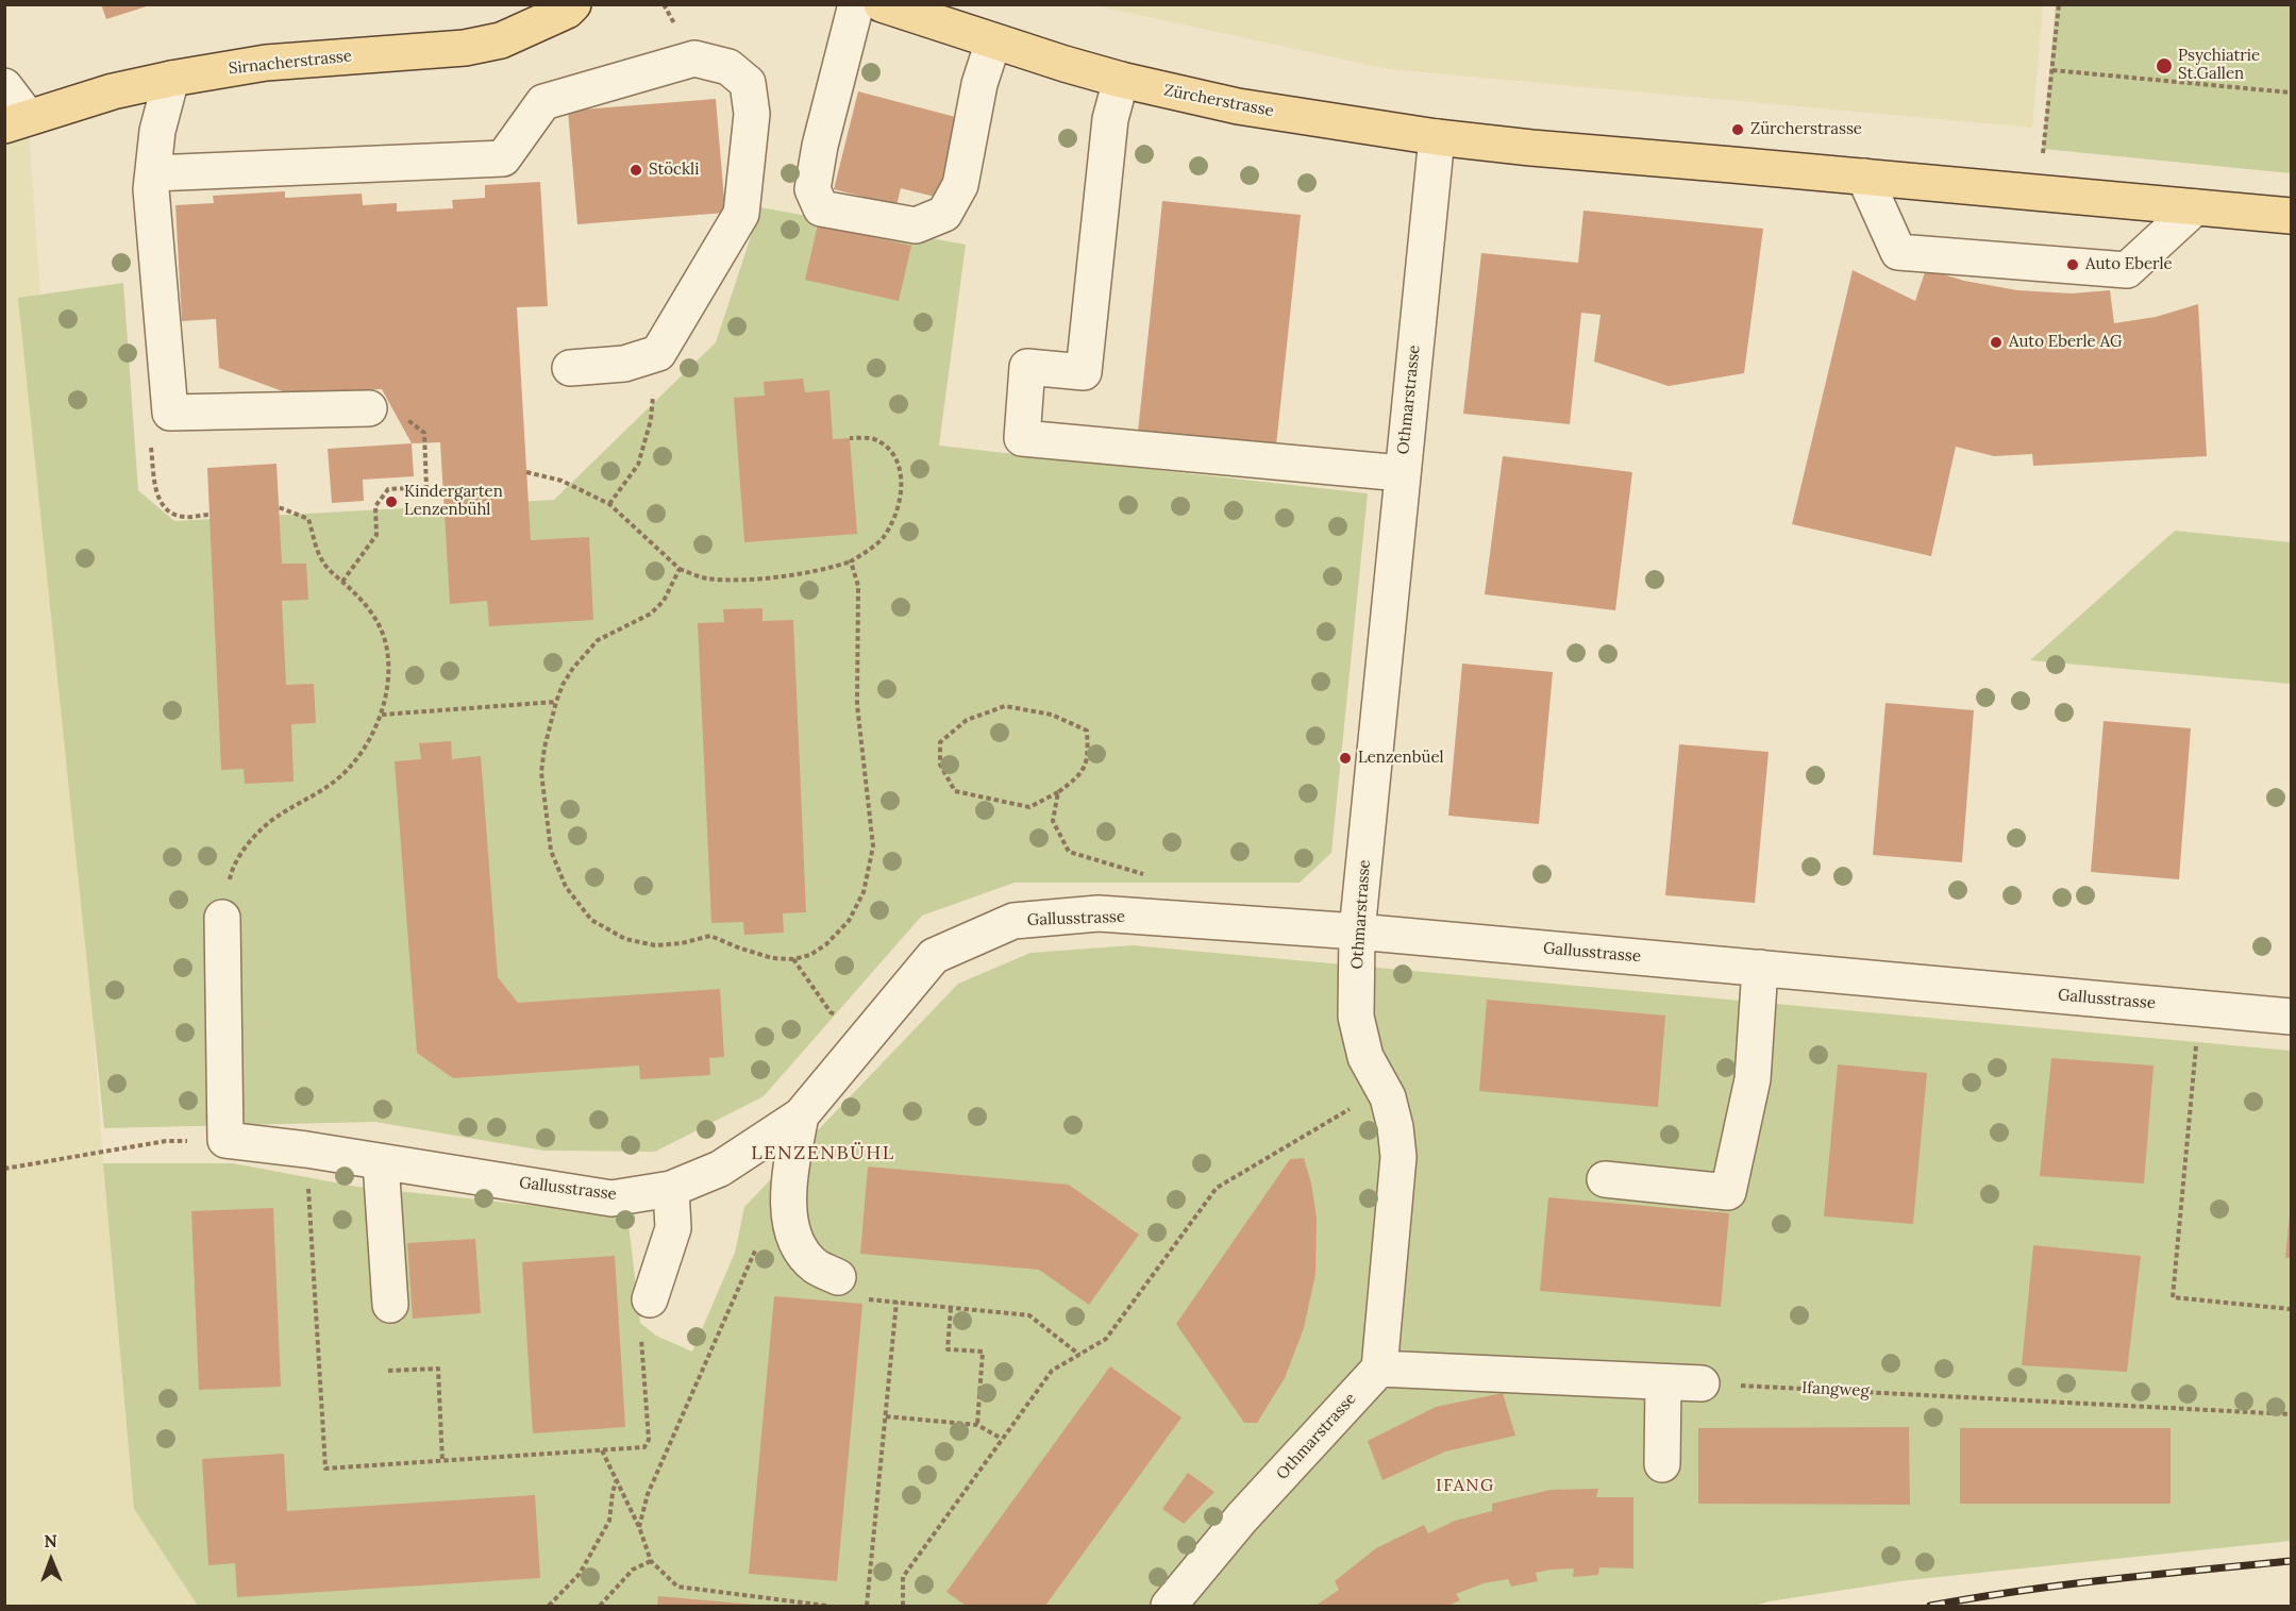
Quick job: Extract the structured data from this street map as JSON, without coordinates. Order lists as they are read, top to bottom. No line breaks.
{"streets":{"main road":["Sirnacherstrasse","Zürcherstrasse"],"street":["Othmarstrasse","Gallusstrasse"],"path":["Ifangweg"]},"crossings":[["Zürcherstrasse","Othmarstrasse"],["Othmarstrasse","Gallusstrasse"]],"districts":["LENZENBÜHL","IFANG"],"places":["Psychiatrie St.Gallen","Zürcherstrasse","Stöckli","Auto Eberle","Auto Eberle AG","Kindergarten Lenzenbühl","Lenzenbüel"],"north":"top"}
